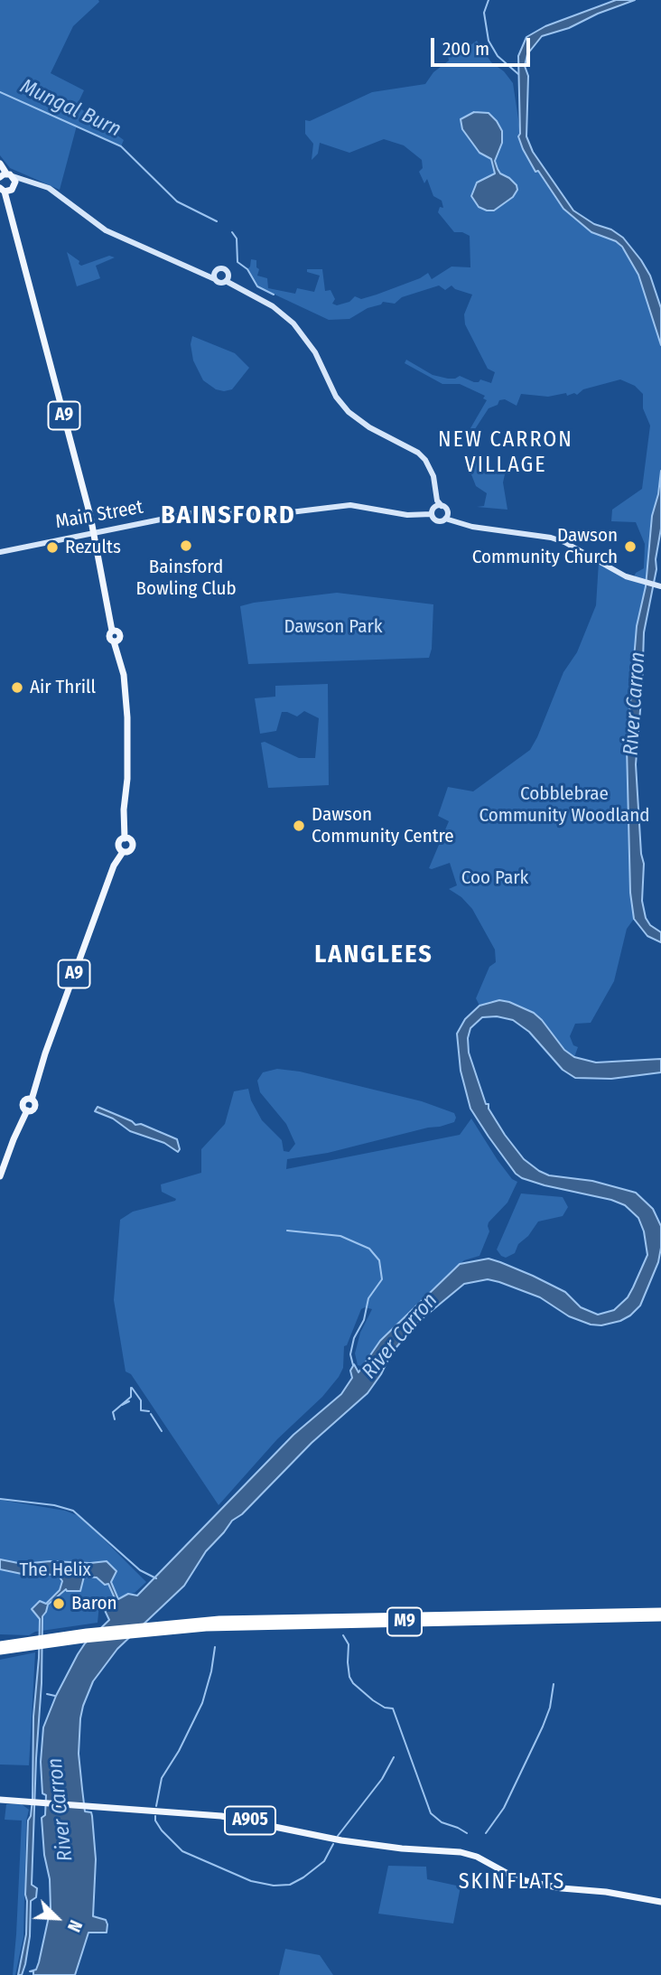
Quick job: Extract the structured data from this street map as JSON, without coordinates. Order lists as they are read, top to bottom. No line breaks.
{"streets":{"highway":["M9"],"main road":["A9","Main Street","A905"]},"districts":["NEW CARRON VILLAGE","BAINSFORD","LANGLEES","SKINFLATS"],"water":["Mungal Burn","River Carron"],"parks":["Dawson Park","Cobblebrae Community Woodland","Coo Park","The Helix"],"places":["Bainsford Bowling Club","Dawson Community Church","Rezults","Air Thrill","Dawson Community Centre","Baron"],"scale_bar":"200 m","north":"bottom right"}
